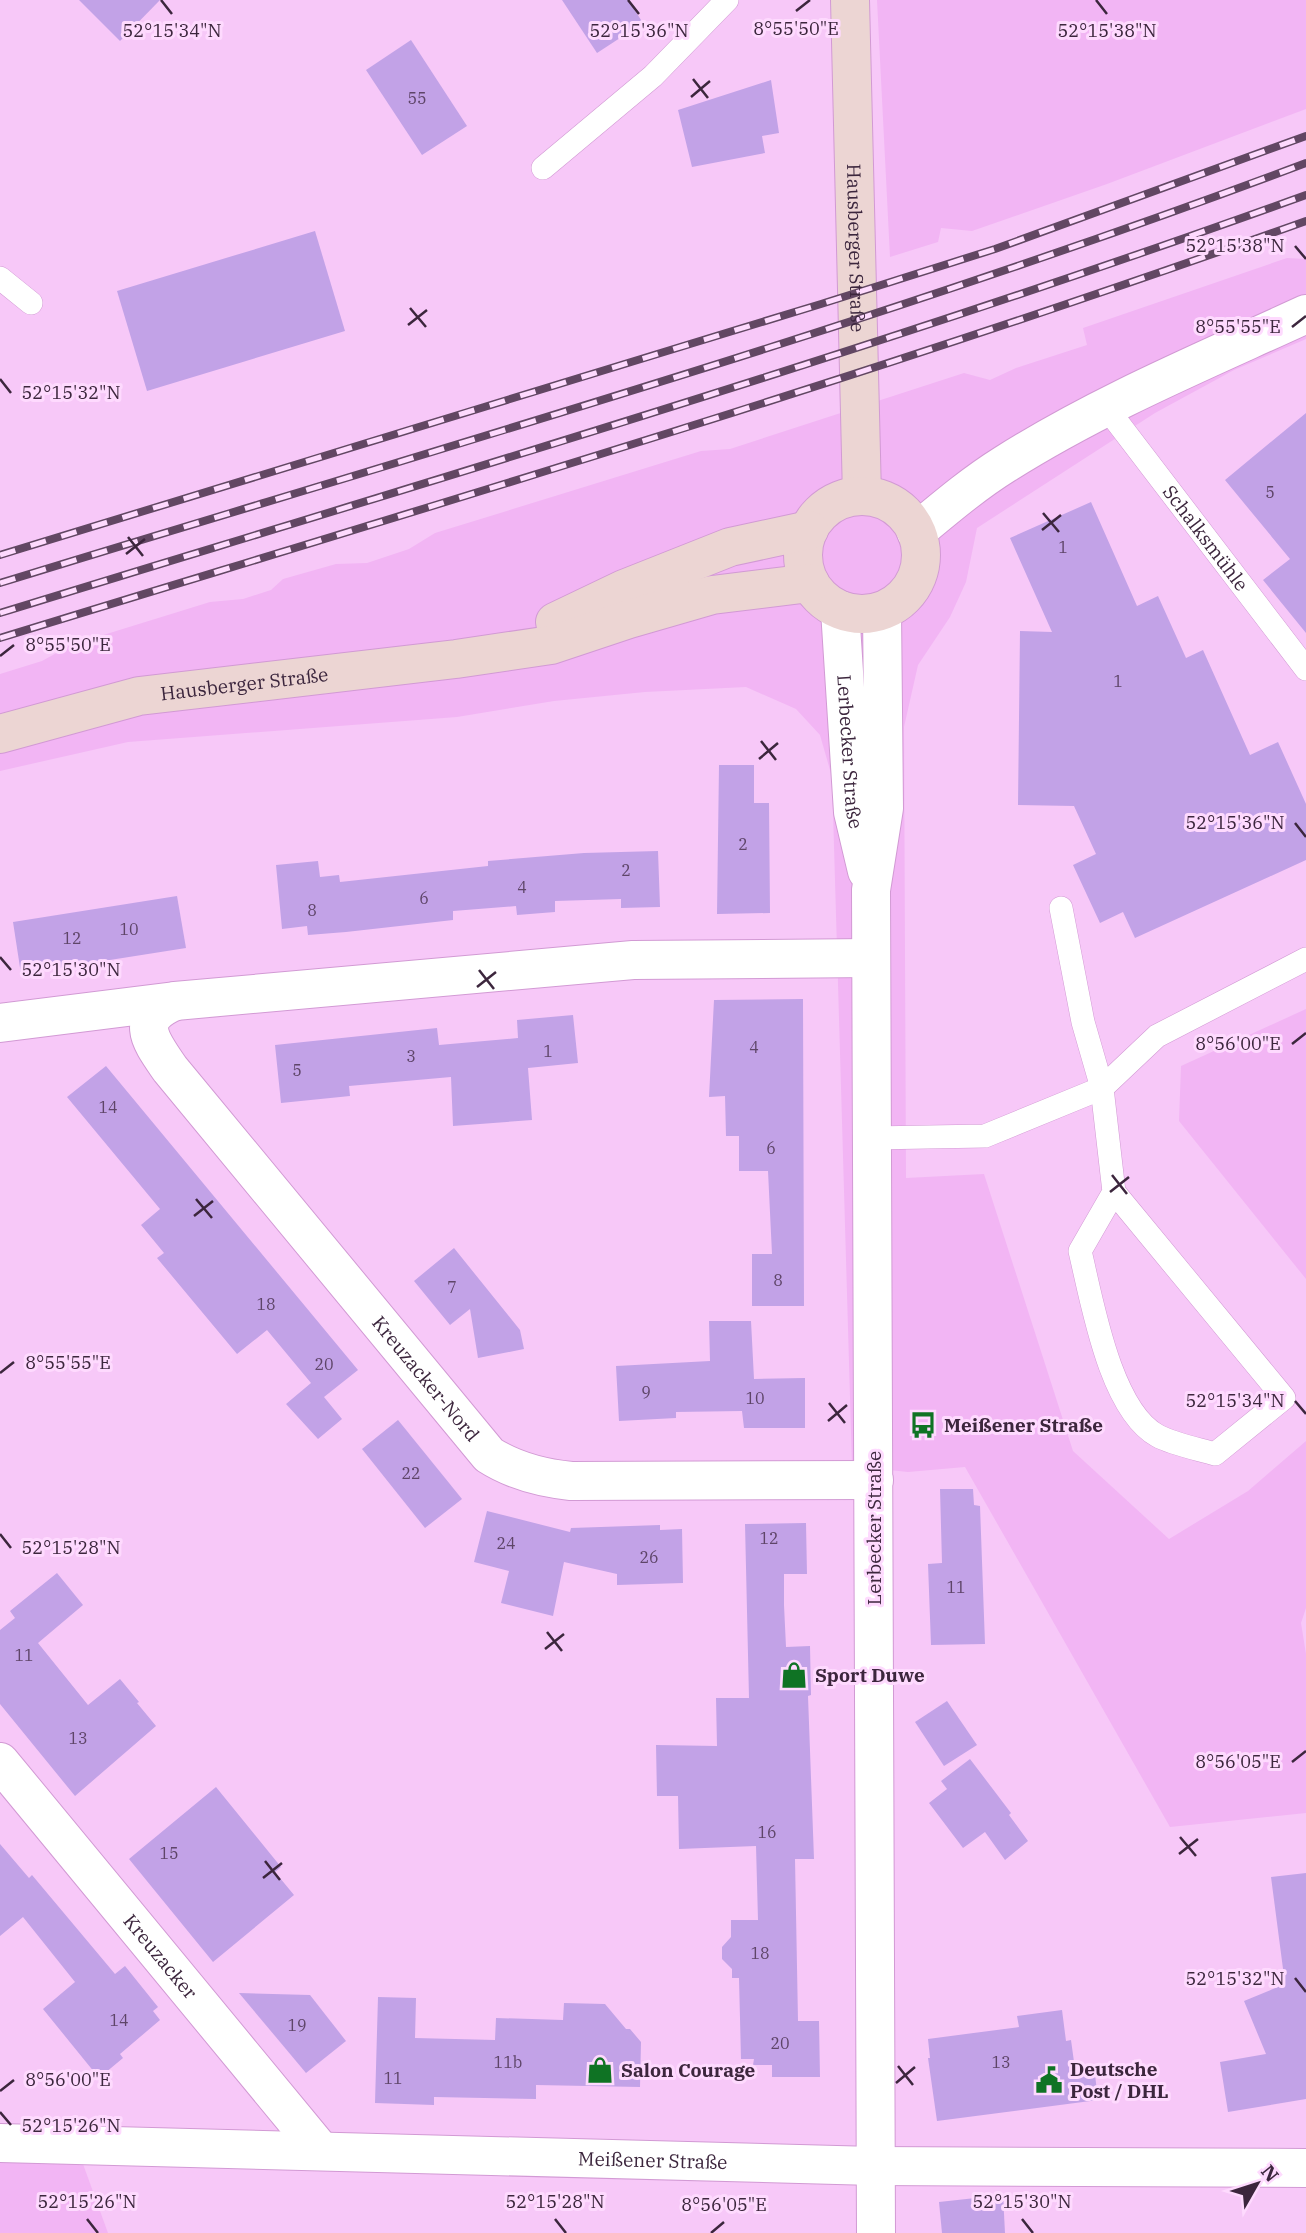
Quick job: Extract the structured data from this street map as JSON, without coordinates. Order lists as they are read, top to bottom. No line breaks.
{"streets":{"main road":["Hausberger Straße"],"street":["Lerbecker Straße","Kreuzacker-Nord","Kreuzacker","Meißener Straße"],"lane":["Schalksmühle"]},"crossings":[["Hausberger Straße","Lerbecker Straße"],["Lerbecker Straße","Kreuzacker-Nord"],["Lerbecker Straße","Meißener Straße"],["Kreuzacker","Meißener Straße"]],"places":{"bus stop":["Meißener Straße"],"shop":["Sport Duwe","Salon Courage"],"public building":["Deutsche Post / DHL"]},"house_numbers":["55","5","1","1","2","2","4","6","8","10","12","4","1","3","5","14","6","8","7","18","20","9","10","22","12","24","26","11","11","13","16","15","18","14","19","20","11b","13","11"],"north":"top right","coordinates":["8°55'50\"E","52°15'34\"N","52°15'36\"N","52°15'38\"N","8°55'55\"E","52°15'32\"N","52°15'30\"N","8°56'00\"E","52°15'28\"N","8°56'05\"E","52°15'26\"N"]}
